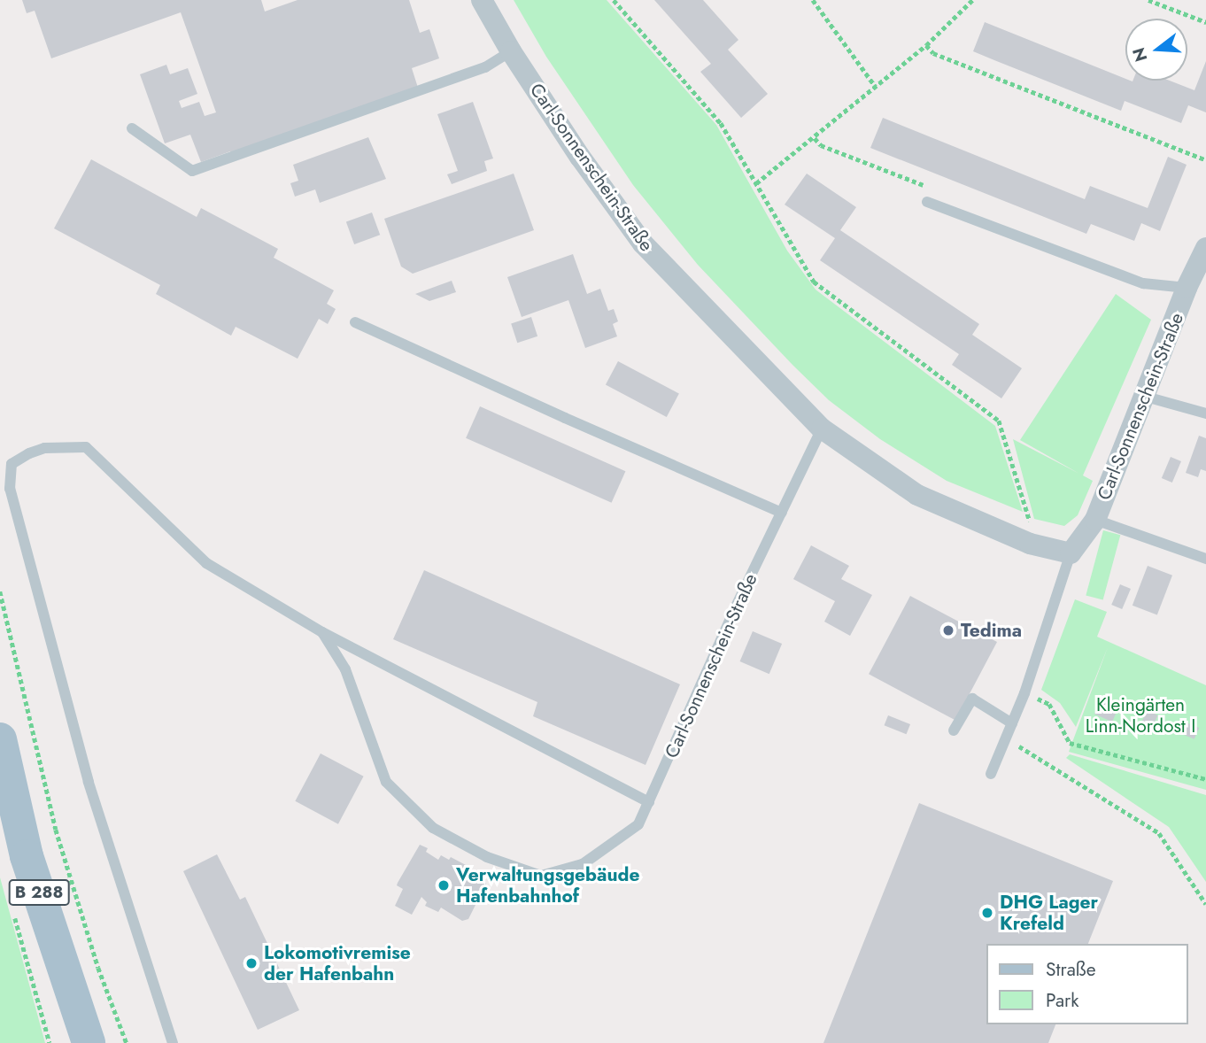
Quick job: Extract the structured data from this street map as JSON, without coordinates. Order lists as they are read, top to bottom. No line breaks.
{"streets":{"main road":["B 288"],"street":["Carl-Sonnenschein-Straße"]},"parks":["Kleingärten Linn-Nordost I"],"places":["Tedima","Verwaltungsgebäude Hafenbahnhof","DHG Lager Krefeld","Lokomotivremise der Hafenbahn"],"legend":["Straße","Park"],"north":"left"}
